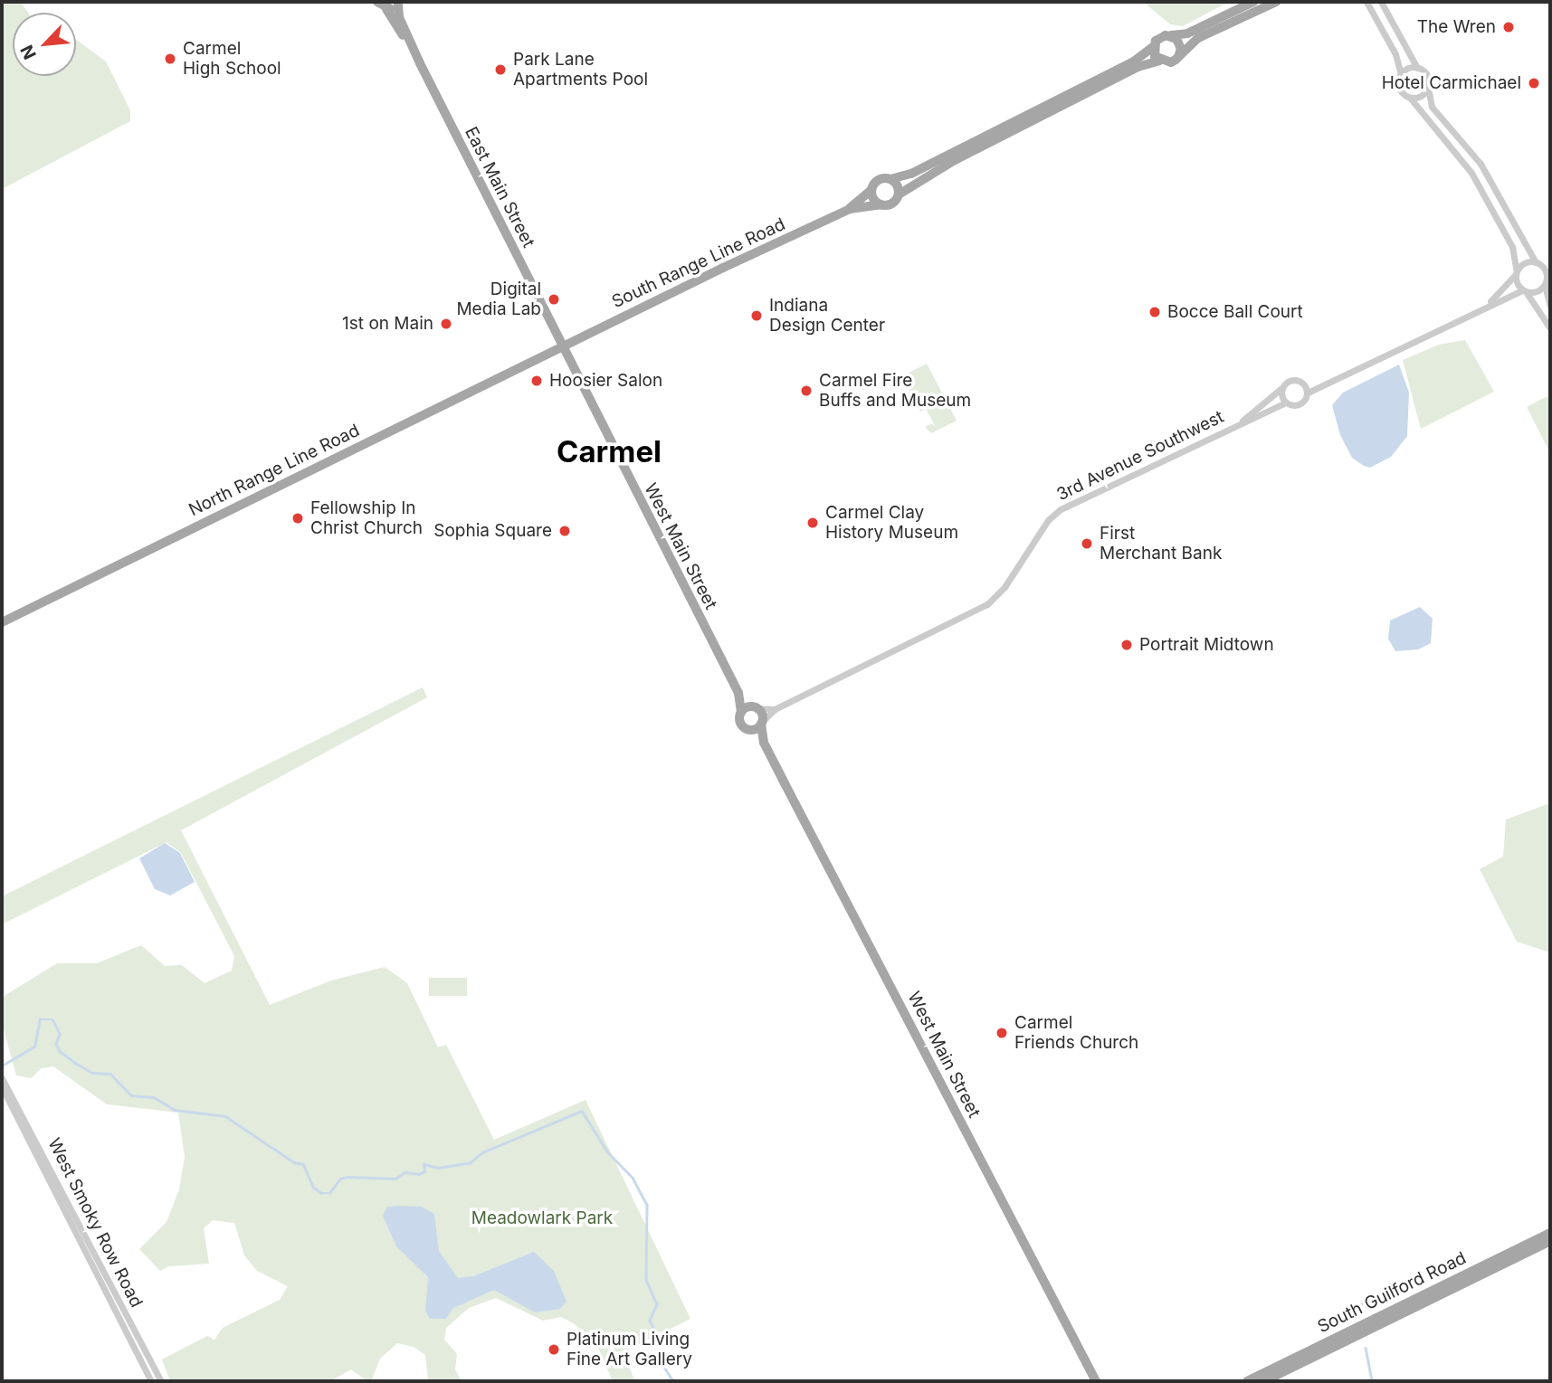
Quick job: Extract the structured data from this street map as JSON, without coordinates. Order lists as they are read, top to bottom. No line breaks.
{"streets":{"main road":["East Main Street","South Range Line Road","North Range Line Road","West Main Street","South Guilford Road"],"street":["3rd Avenue Southwest","West Smoky Row Road"]},"crossings":[["East Main Street","South Range Line Road"],["East Main Street","North Range Line Road"],["East Main Street","West Main Street"],["South Range Line Road","North Range Line Road"],["South Range Line Road","West Main Street"],["North Range Line Road","West Main Street"]],"districts":["Carmel"],"parks":["Meadowlark Park"],"places":["The Wren","Carmel High School","Park Lane Apartments Pool","Hotel Carmichael","Digital Media Lab","Bocce Ball Court","Indiana Design Center","1st on Main","Hoosier Salon","Carmel Fire Buffs and Museum","Fellowship In Christ Church","Carmel Clay History Museum","Sophia Square","First Merchant Bank","Portrait Midtown","Carmel Friends Church","Platinum Living Fine Art Gallery"],"north":"bottom left"}
